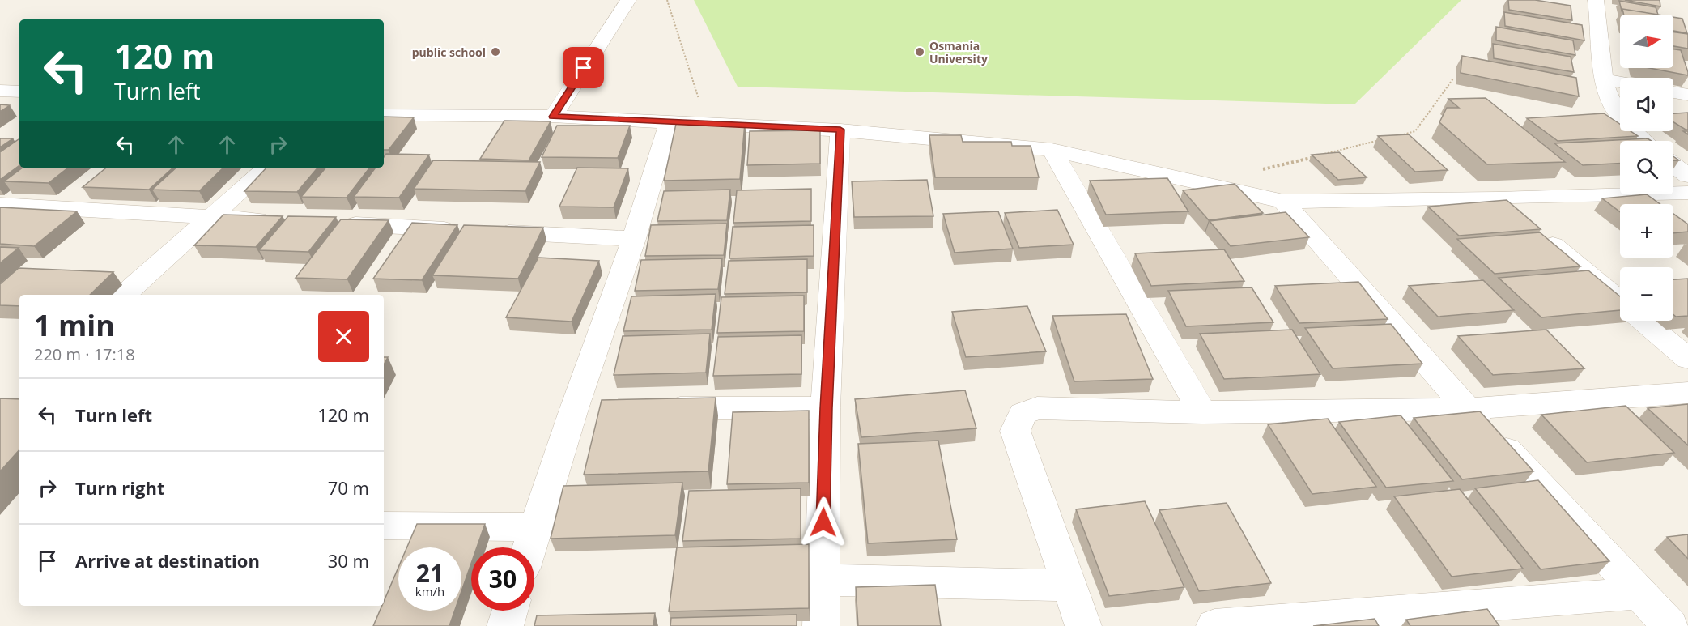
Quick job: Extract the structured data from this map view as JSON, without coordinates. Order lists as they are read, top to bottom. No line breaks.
{"places":["public school","Osmania University"],"north":"right","page":{"map_buttons":["+","−"],"turn":["120 m","Turn left"],"heading":["1 min","220 m · 17:18"],"list":[{"name":"Turn left","value":"120 m"},{"name":"Turn right","value":"70 m"},{"name":"Arrive at destination","value":"30 m"}],"speed":"21 km/h","limit":"30"}}
